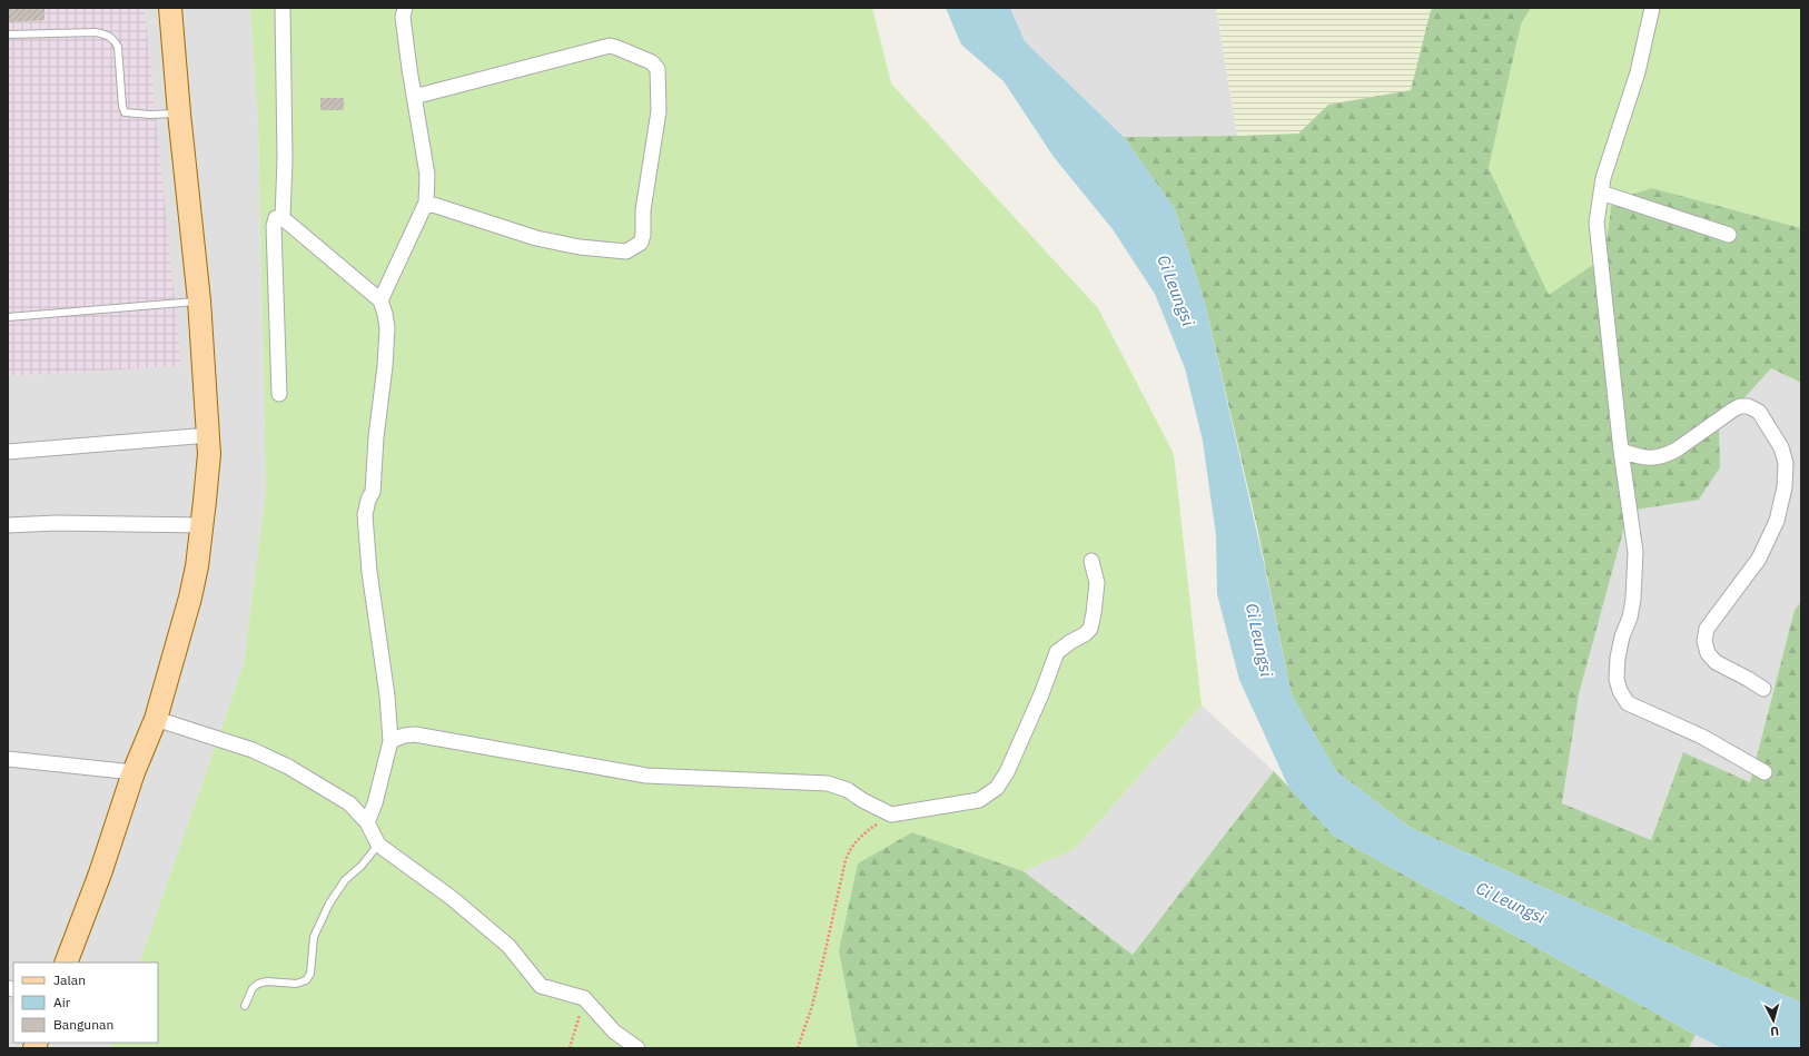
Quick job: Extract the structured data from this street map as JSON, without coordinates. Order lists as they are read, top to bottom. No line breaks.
{"water":["Ci Leungsi"],"legend":["Jalan","Air","Bangunan"],"north":"bottom"}
